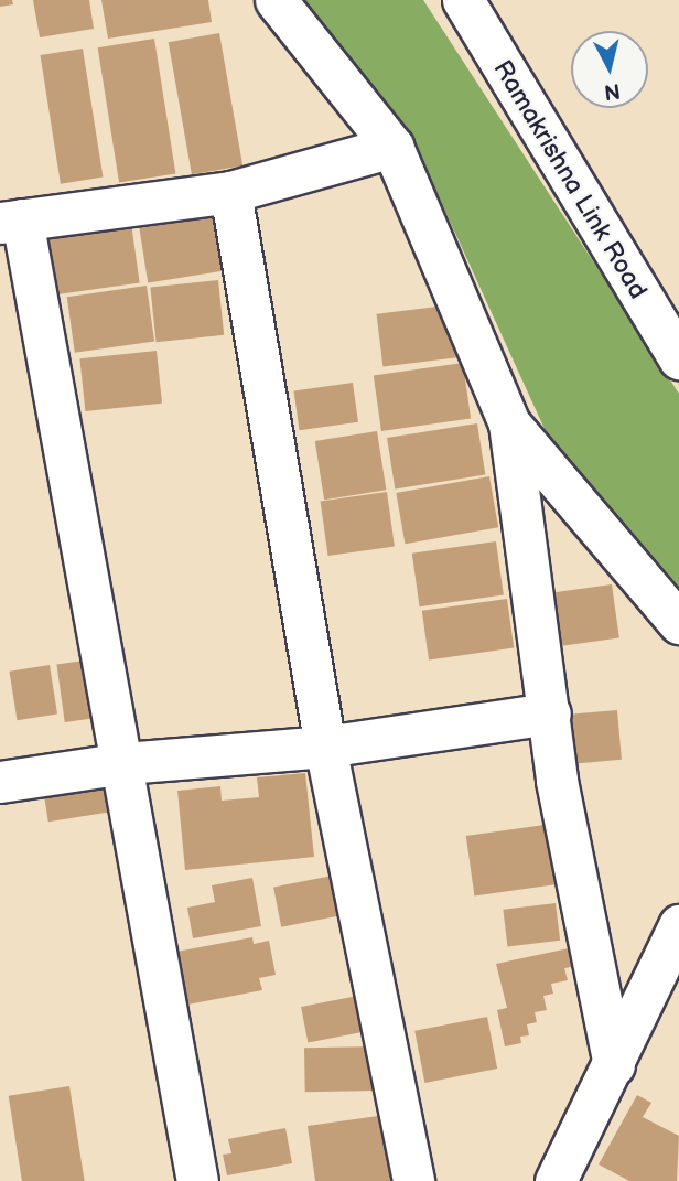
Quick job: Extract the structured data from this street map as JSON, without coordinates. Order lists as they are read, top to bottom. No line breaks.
{"streets":{"street":["Ramakrishna Link Road"]},"north":"bottom"}
